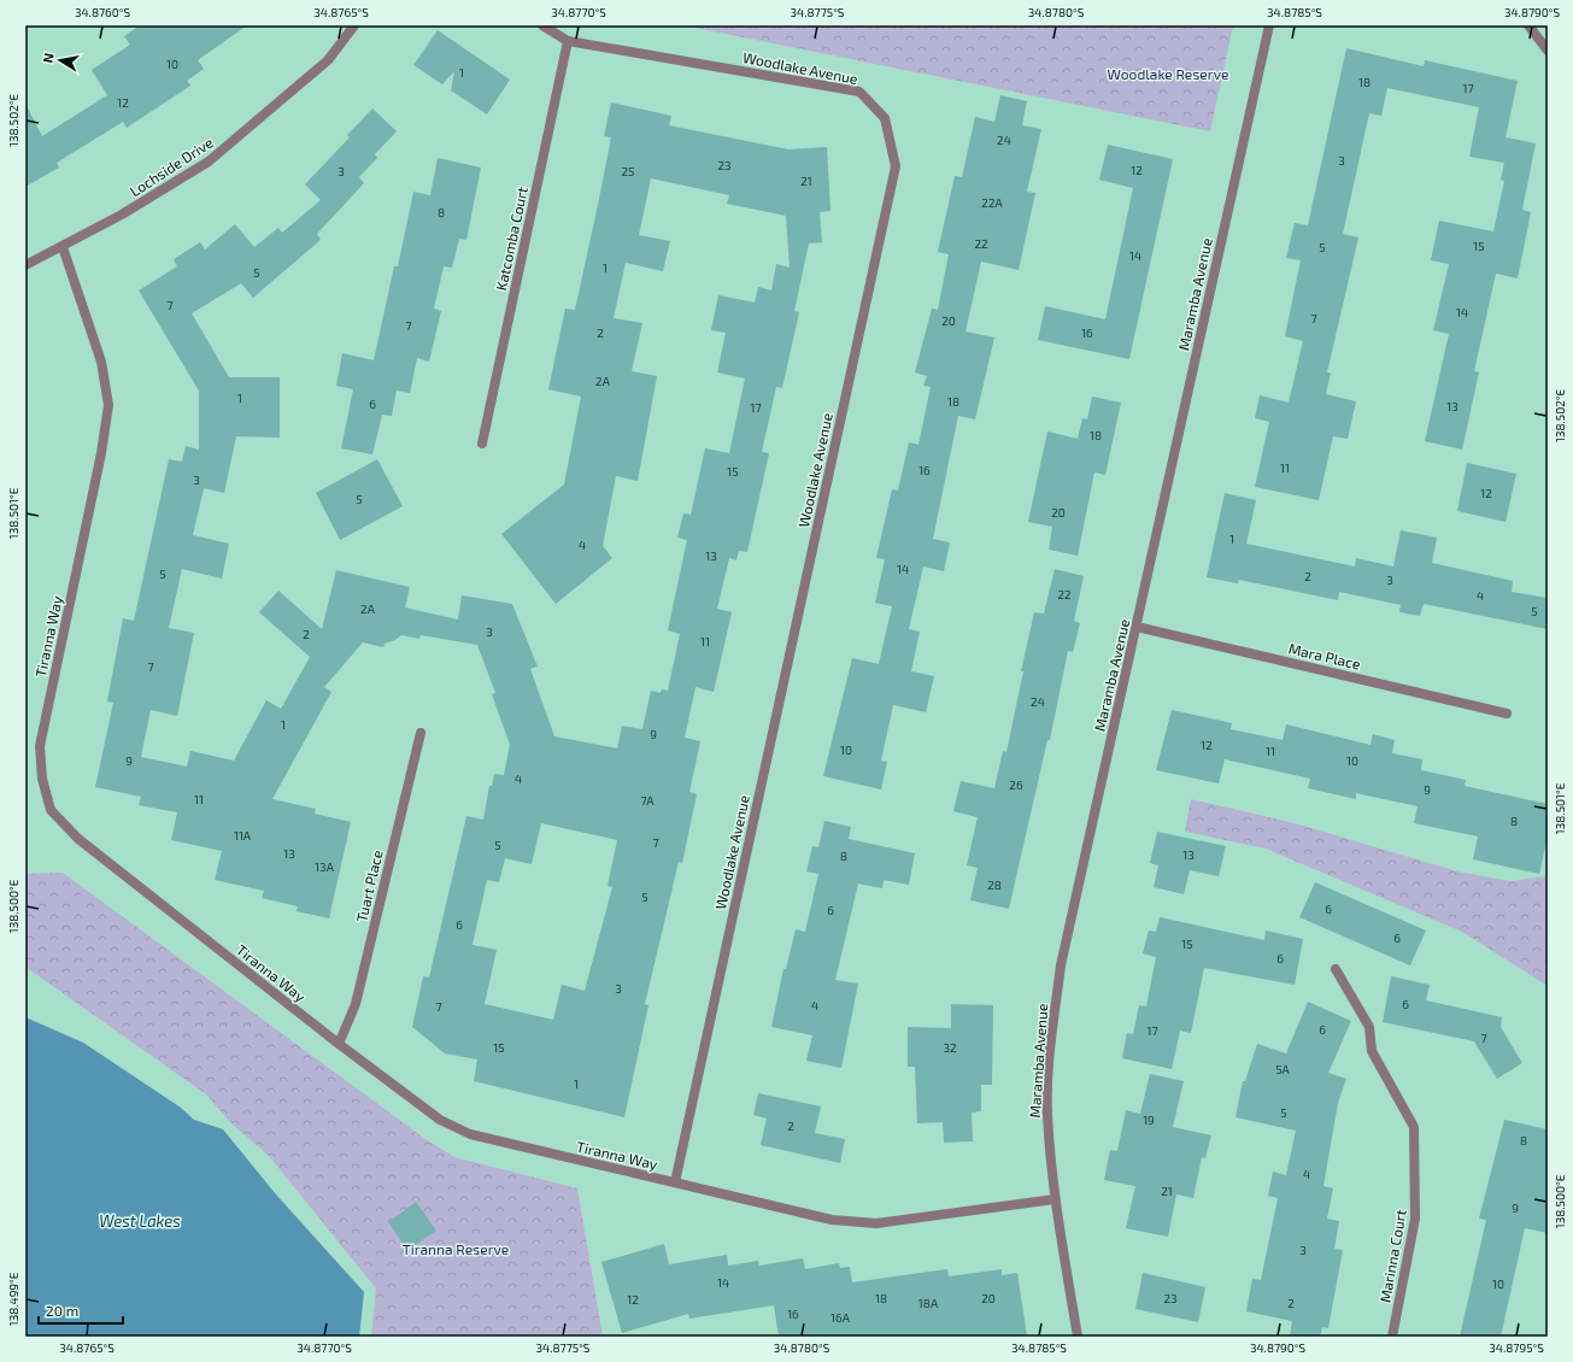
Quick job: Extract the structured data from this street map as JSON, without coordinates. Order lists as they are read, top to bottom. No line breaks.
{"streets":{"street":["Woodlake Avenue","Lochside Drive","Katcomba Court","Maramba Avenue","Tiranna Way","Mara Place","Tuart Place","Marinna Court"]},"crossings":[["Woodlake Avenue","Katcomba Court"],["Woodlake Avenue","Tiranna Way"],["Lochside Drive","Tiranna Way"],["Maramba Avenue","Tiranna Way"],["Maramba Avenue","Mara Place"],["Tiranna Way","Tuart Place"]],"water":["West Lakes"],"parks":["Woodlake Reserve","Tiranna Reserve"],"house_numbers":["10","1","18","17","12","24","3","23","12","3","25","21","22A","8","22","15","5","14","1","5","7","14","7","20","7","2","16","2A","1","18","6","13","17","18","11","16","15","3","12","5","20","1","4","13","14","5","2","3","22","4","2A","5","3","2","11","7","24","1","9","12","10","11","9","10","4","26","9","11","7A","8","11A","7","5","13","13","8","13A","28","5","6","6","6","6","15","6","3","6","4","7","6","17","7","15","32","5A","1","5","19","2","8","4","21","9","3","14","10","18","20","23","12","18A","2","16","16A"],"scale_bar":"20 m","north":"left","coordinates":["34.8760°S","34.8765°S","34.8770°S","34.8775°S","34.8780°S","34.8785°S","34.8790°S","138.502°E","138.501°E","138.500°E","138.499°E","34.8795°S"]}
